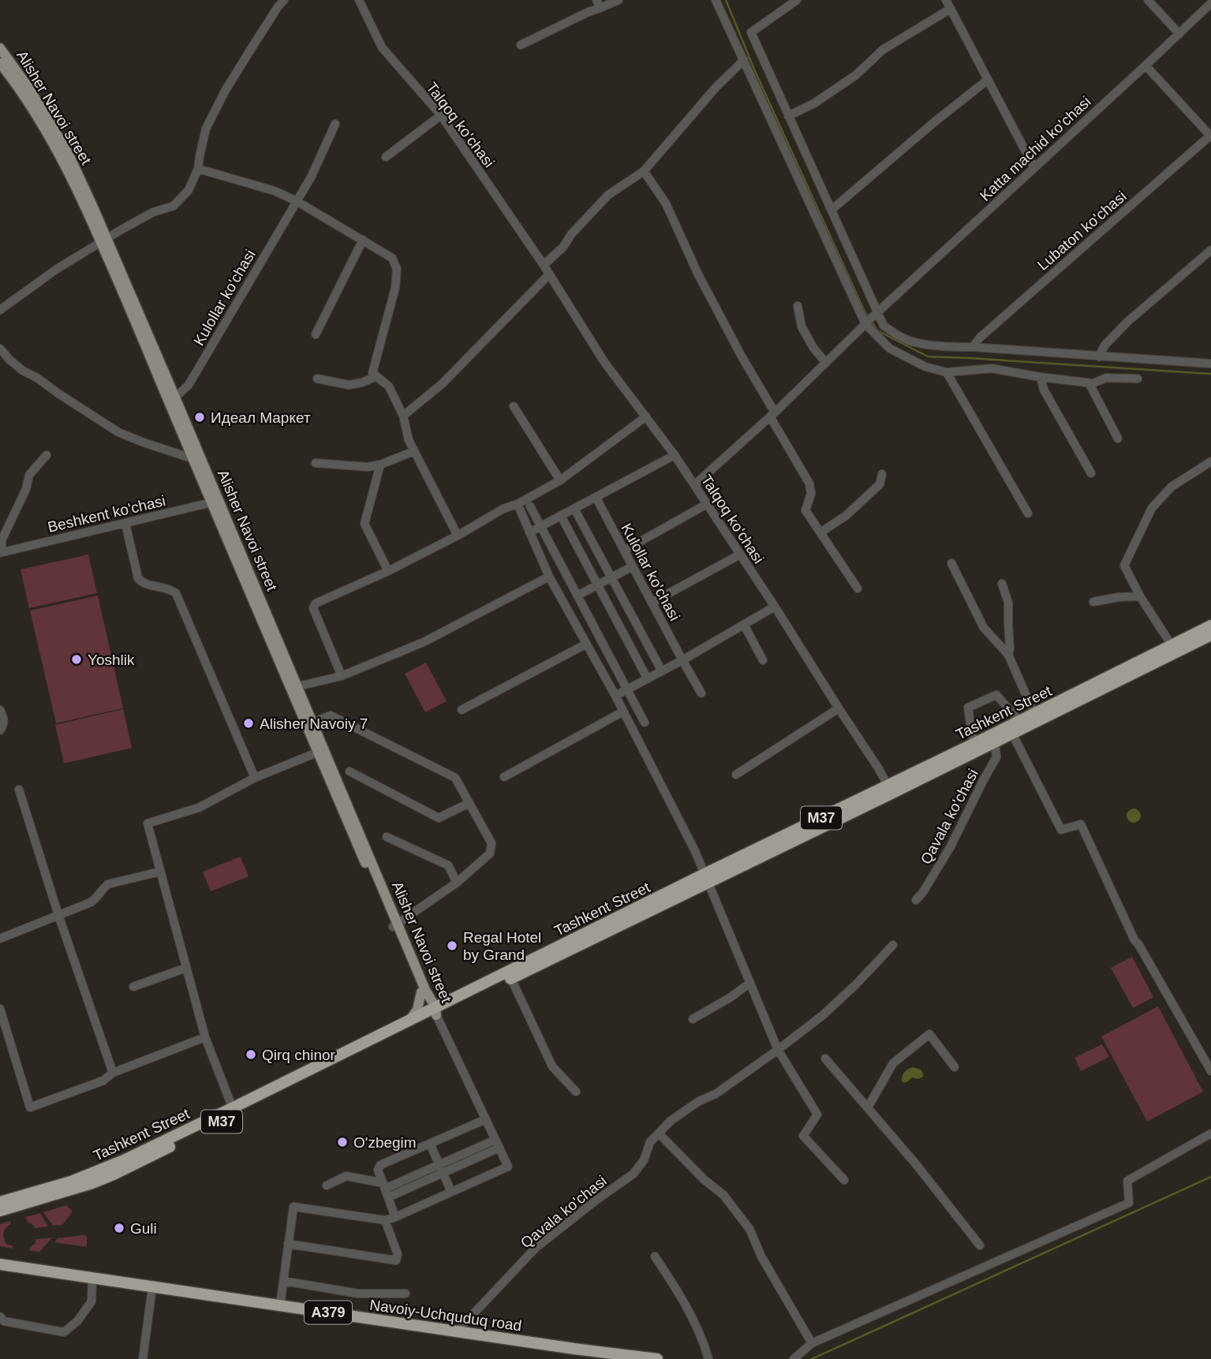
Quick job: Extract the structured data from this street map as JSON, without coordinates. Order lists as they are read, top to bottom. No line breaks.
{"streets":{"highway":["Tashkent Street","M37","A379","Navoiy-Uchquduq road"],"main road":["Alisher Navoi street"],"street":["Talqoq ko'chasi","Katta machid ko'chasi","Lubaton ko'chasi","Kulollar ko'chasi","Beshkent ko'chasi","Qavala ko'chasi"]},"crossings":[["Alisher Navoi street","Kulollar ko'chasi"],["Alisher Navoi street","Beshkent ko'chasi"],["Alisher Navoi street","Tashkent Street"],["Talqoq ko'chasi","Katta machid ko'chasi"],["Talqoq ko'chasi","Tashkent Street"],["Katta machid ko'chasi","Lubaton ko'chasi"],["Tashkent Street","Qavala ko'chasi"],["Qavala ko'chasi","Navoiy-Uchquduq road"]],"places":["Идеал Маркет","Yoshlik","Alisher Navoiy 7","Regal Hotel by Grand","Qirq chinor","O'zbegim","Guli"]}
